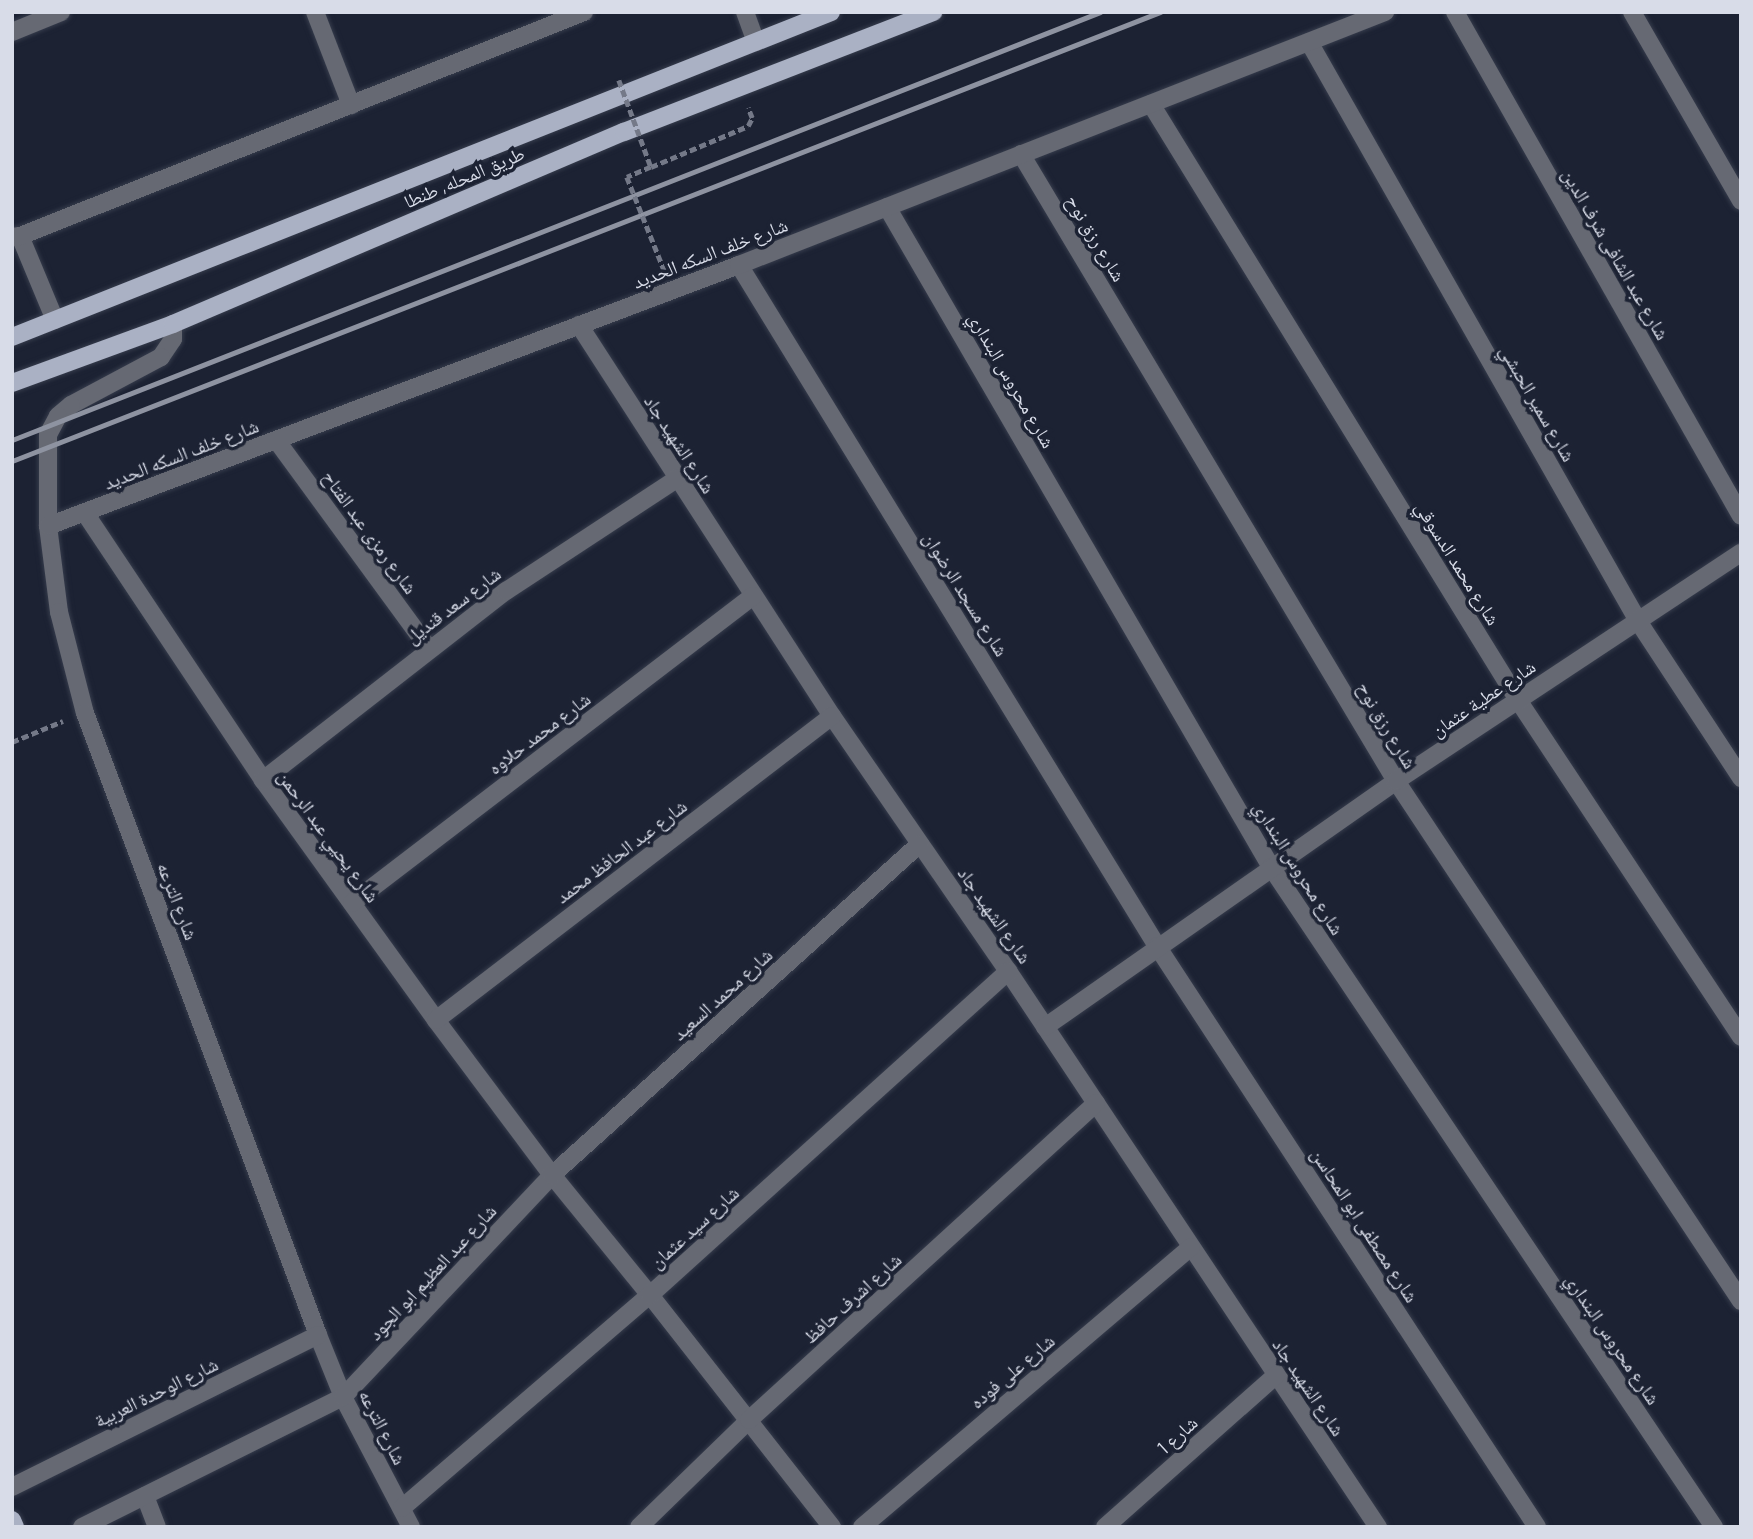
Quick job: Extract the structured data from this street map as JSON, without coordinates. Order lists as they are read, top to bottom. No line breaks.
{"streets":{"main road":["طريق المحله, طنطا"],"street":["شارع رزق نوح","شارع خلف السكه الحديد","شارع عبد الشافى شرف الدين","شارع محروس البنداري","شارع سمير الحبشي","شارع الشهيد جاد","شارع رمزى عبد الفتاح","شارع محمد الدسوقي","شارع مسجد الرضوان","شارع سعد قنديل","شارع عطية عثمان","شارع محمد حلاوه","شارع يحيي عبد الرحمن","شارع عبد الحافظ محمد","شارع الترعه","شارع محمد السعيد","شارع مصطفى ابو المحاسن","شارع سيد عثمان","شارع عبد العظيم ابو الجود","شارع اشرف حافظ","شارع على فوده","شارع الوحدة العربية","شارع 1"]},"crossings":[["طريق المحله, طنطا","شارع الترعه"],["شارع رزق نوح","شارع خلف السكه الحديد"],["شارع رزق نوح","شارع عطية عثمان"],["شارع خلف السكه الحديد","شارع محروس البنداري"],["شارع خلف السكه الحديد","شارع سمير الحبشي"],["شارع خلف السكه الحديد","شارع الشهيد جاد"],["شارع خلف السكه الحديد","شارع رمزى عبد الفتاح"],["شارع خلف السكه الحديد","شارع محمد الدسوقي"],["شارع خلف السكه الحديد","شارع مسجد الرضوان"],["شارع خلف السكه الحديد","شارع يحيي عبد الرحمن"],["شارع خلف السكه الحديد","شارع الترعه"],["شارع محروس البنداري","شارع عطية عثمان"],["شارع سمير الحبشي","شارع عطية عثمان"],["شارع الشهيد جاد","شارع سعد قنديل"],["شارع الشهيد جاد","شارع عطية عثمان"],["شارع الشهيد جاد","شارع محمد حلاوه"],["شارع الشهيد جاد","شارع عبد الحافظ محمد"],["شارع الشهيد جاد","شارع محمد السعيد"],["شارع الشهيد جاد","شارع سيد عثمان"],["شارع الشهيد جاد","شارع اشرف حافظ"],["شارع الشهيد جاد","شارع على فوده"],["شارع الشهيد جاد","شارع 1"],["شارع رمزى عبد الفتاح","شارع سعد قنديل"],["شارع محمد الدسوقي","شارع عطية عثمان"],["شارع مسجد الرضوان","شارع عطية عثمان"],["شارع مسجد الرضوان","شارع مصطفى ابو المحاسن"],["شارع سعد قنديل","شارع يحيي عبد الرحمن"],["شارع عطية عثمان","شارع مصطفى ابو المحاسن"],["شارع محمد حلاوه","شارع يحيي عبد الرحمن"],["شارع يحيي عبد الرحمن","شارع عبد الحافظ محمد"],["شارع يحيي عبد الرحمن","شارع محمد السعيد"],["شارع يحيي عبد الرحمن","شارع سيد عثمان"],["شارع يحيي عبد الرحمن","شارع عبد العظيم ابو الجود"],["شارع يحيي عبد الرحمن","شارع اشرف حافظ"],["شارع الترعه","شارع سيد عثمان"],["شارع الترعه","شارع عبد العظيم ابو الجود"],["شارع الترعه","شارع الوحدة العربية"],["شارع محمد السعيد","شارع عبد العظيم ابو الجود"]]}
